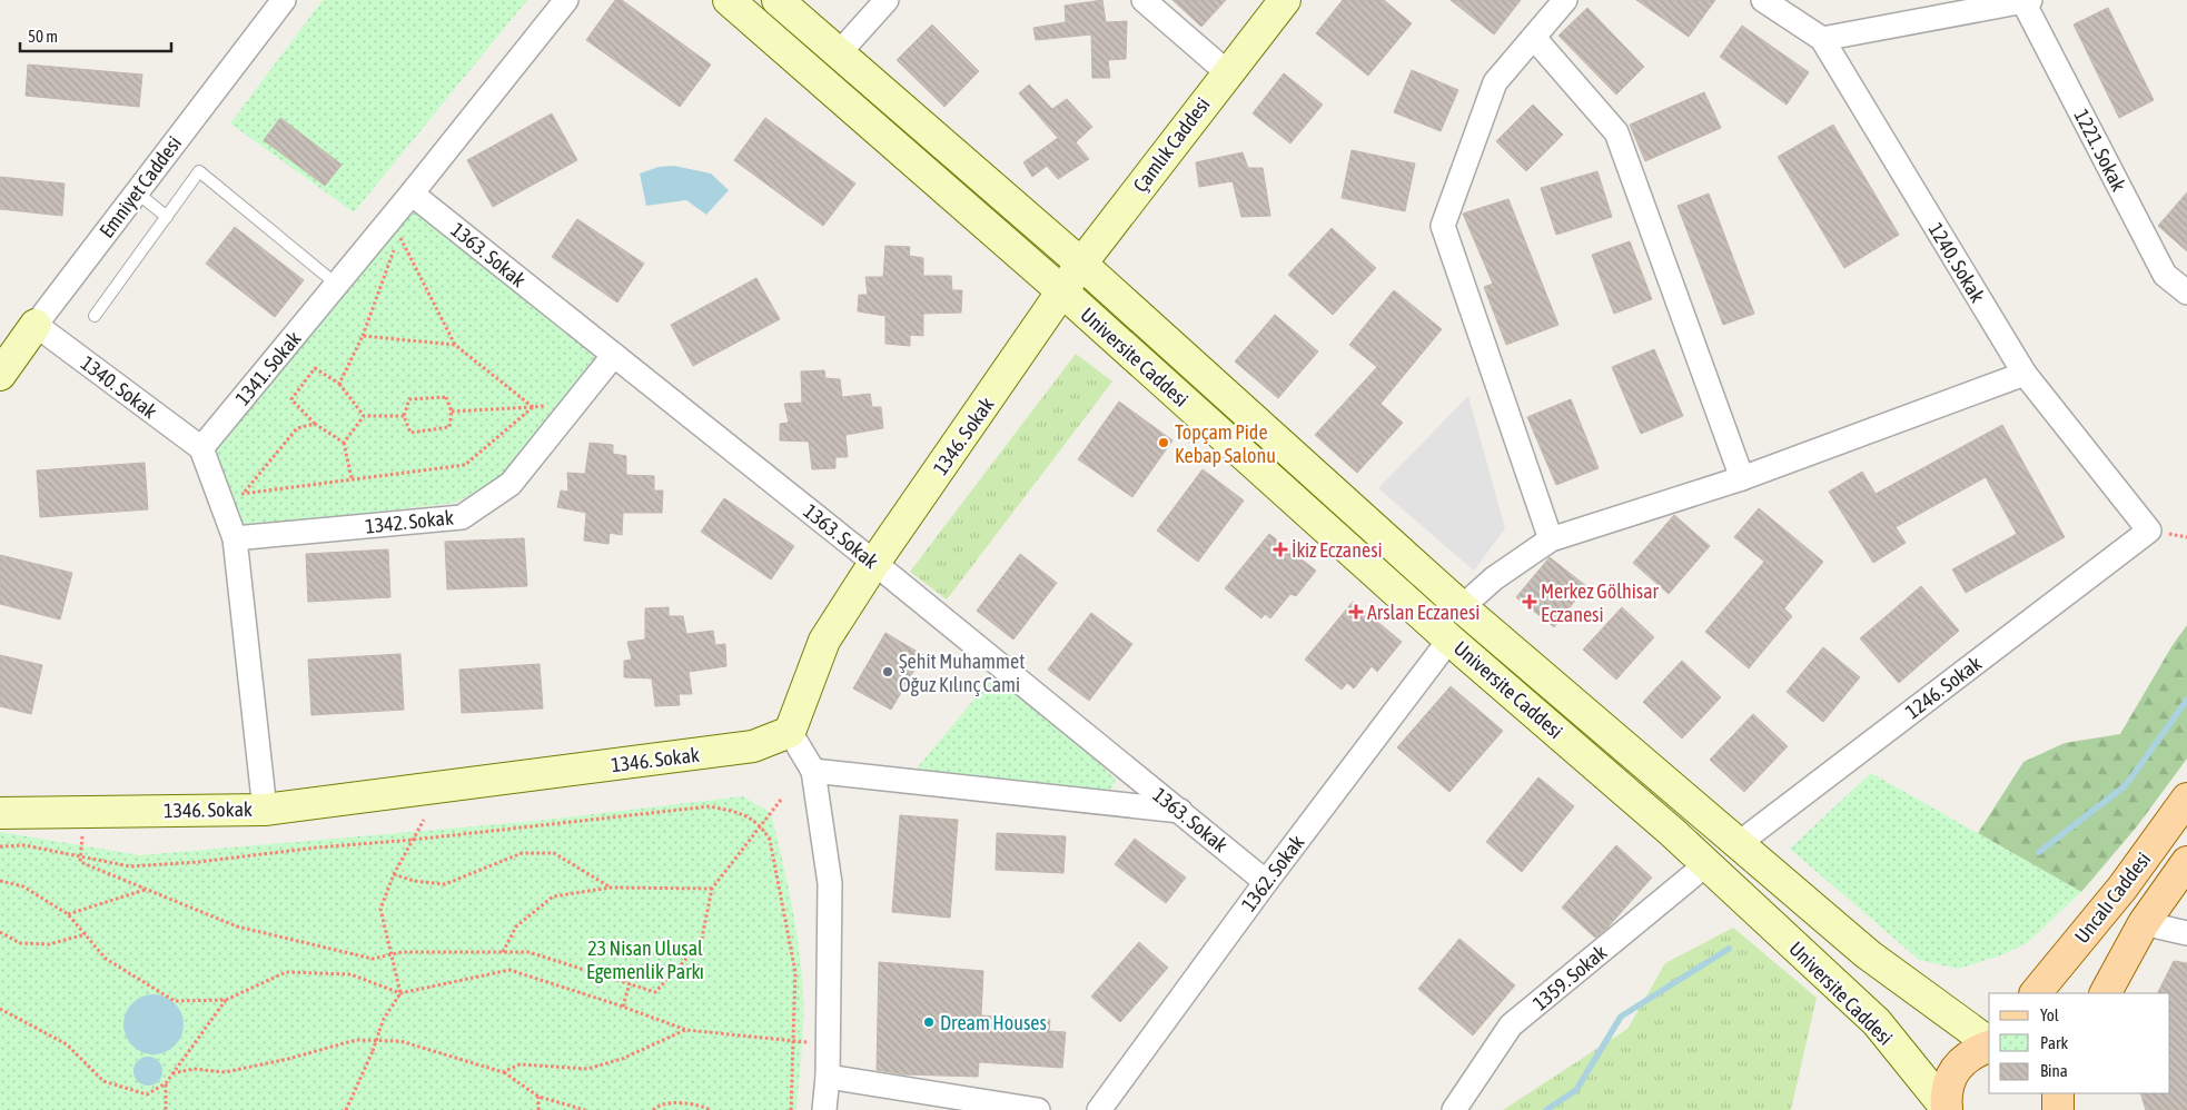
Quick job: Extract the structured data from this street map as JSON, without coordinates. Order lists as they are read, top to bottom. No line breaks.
{"streets":{"main road":["Uncalı Caddesi"],"street":["Çamlık Caddesi","1221. Sokak","Emniyet Caddesi","1363. Sokak","1240. Sokak","Universite Caddesi","1341. Sokak","1340. Sokak","1346. Sokak","1342. Sokak","1246. Sokak","1362. Sokak","1359. Sokak"]},"crossings":[["Çamlık Caddesi","Universite Caddesi"],["Çamlık Caddesi","1346. Sokak"],["Emniyet Caddesi","1340. Sokak"],["1363. Sokak","1341. Sokak"],["1363. Sokak","1346. Sokak"],["1363. Sokak","1342. Sokak"],["1363. Sokak","1362. Sokak"],["1240. Sokak","1246. Sokak"],["Universite Caddesi","1346. Sokak"],["Universite Caddesi","1246. Sokak"],["Universite Caddesi","1362. Sokak"],["Universite Caddesi","1359. Sokak"],["1341. Sokak","1340. Sokak"]],"parks":["23 Nisan Ulusal Egemenlik Parkı"],"places":{"other":["Topçam Pide Kebap Salonu","Şehit Muhammet Oğuz Kılınç Cami","Dream Houses"],"health":["İkiz Eczanesi","Merkez Gölhisar Eczanesi","Arslan Eczanesi"]},"legend":["Yol","Park","Bina"],"scale_bar":"50 m"}
